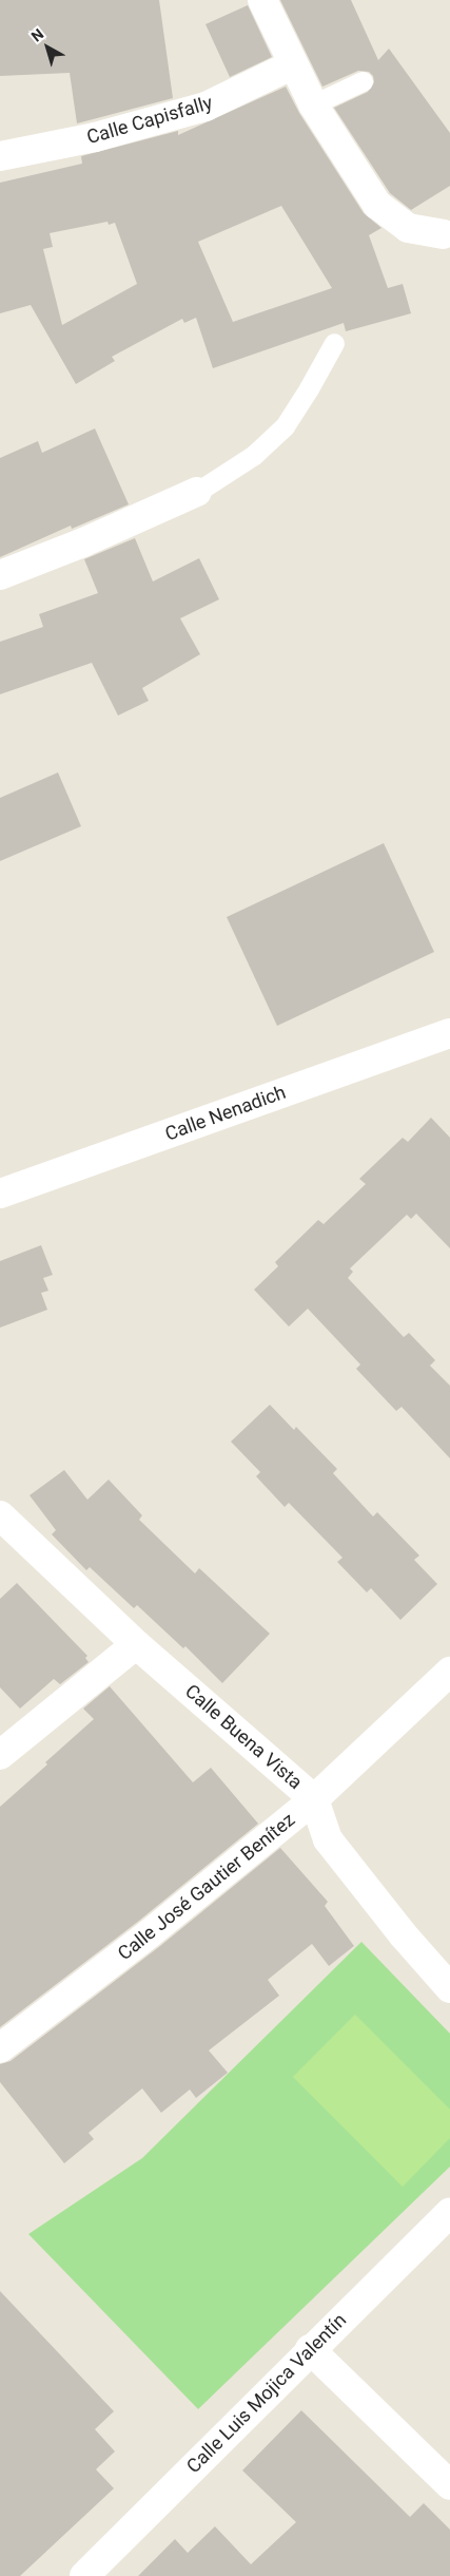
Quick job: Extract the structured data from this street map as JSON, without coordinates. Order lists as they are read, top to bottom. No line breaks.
{"streets":{"street":["Calle Capisfally","Calle Nenadich","Calle Buena Vista","Calle José Gautier Benítez","Calle Luis Mojica Valentín"]},"crossings":[["Calle Buena Vista","Calle José Gautier Benítez"]],"north":"top left"}
